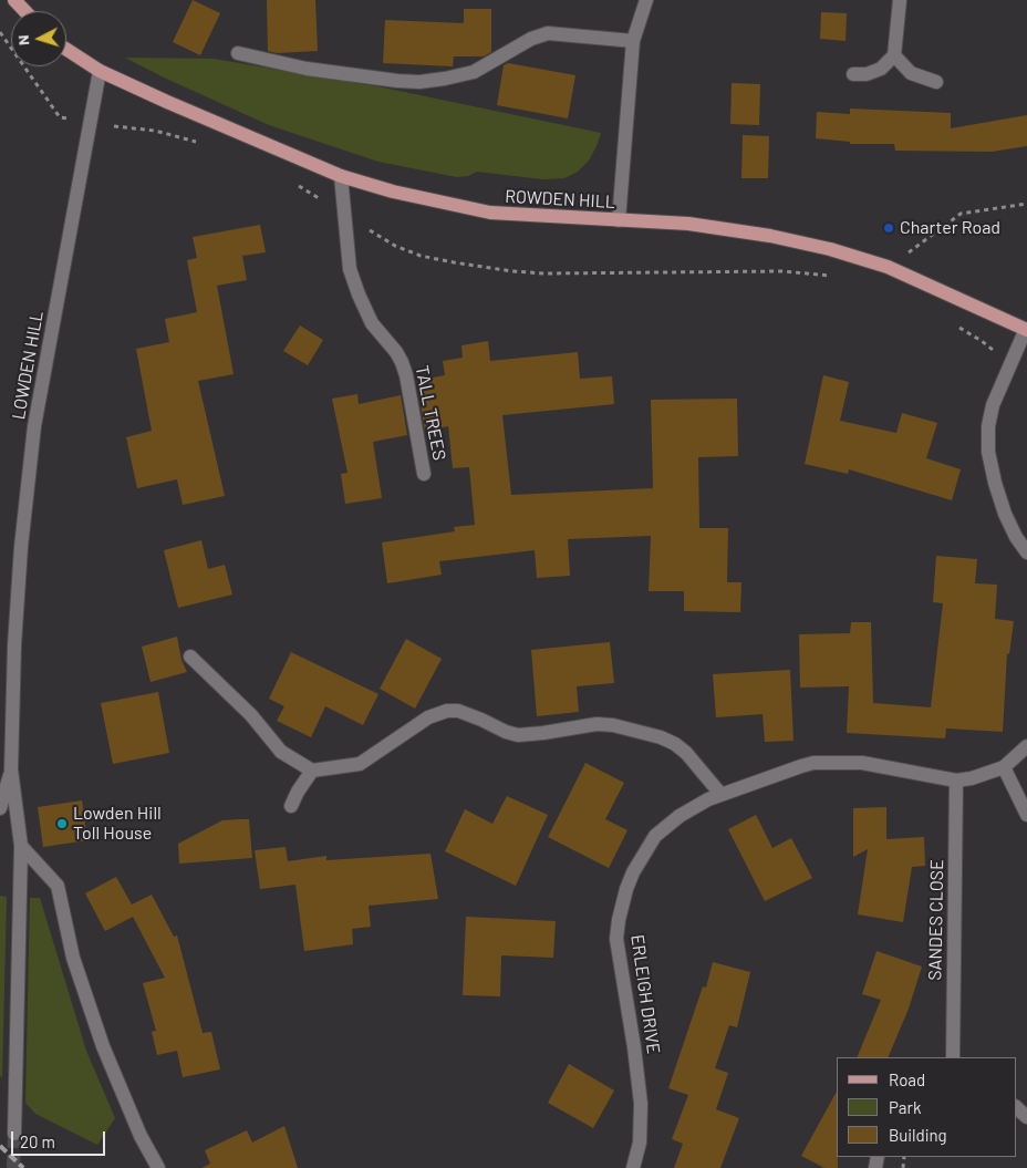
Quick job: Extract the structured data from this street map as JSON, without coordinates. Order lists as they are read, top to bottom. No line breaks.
{"streets":{"main road":["ROWDEN HILL"],"street":["LOWDEN HILL","TALL TREES","SANDES CLOSE","ERLEIGH DRIVE"]},"crossings":[["ROWDEN HILL","LOWDEN HILL"],["ROWDEN HILL","TALL TREES"],["SANDES CLOSE","ERLEIGH DRIVE"]],"places":["Charter Road","Lowden Hill Toll House"],"legend":["Road","Park","Building"],"scale_bar":"20 m","north":"left"}
